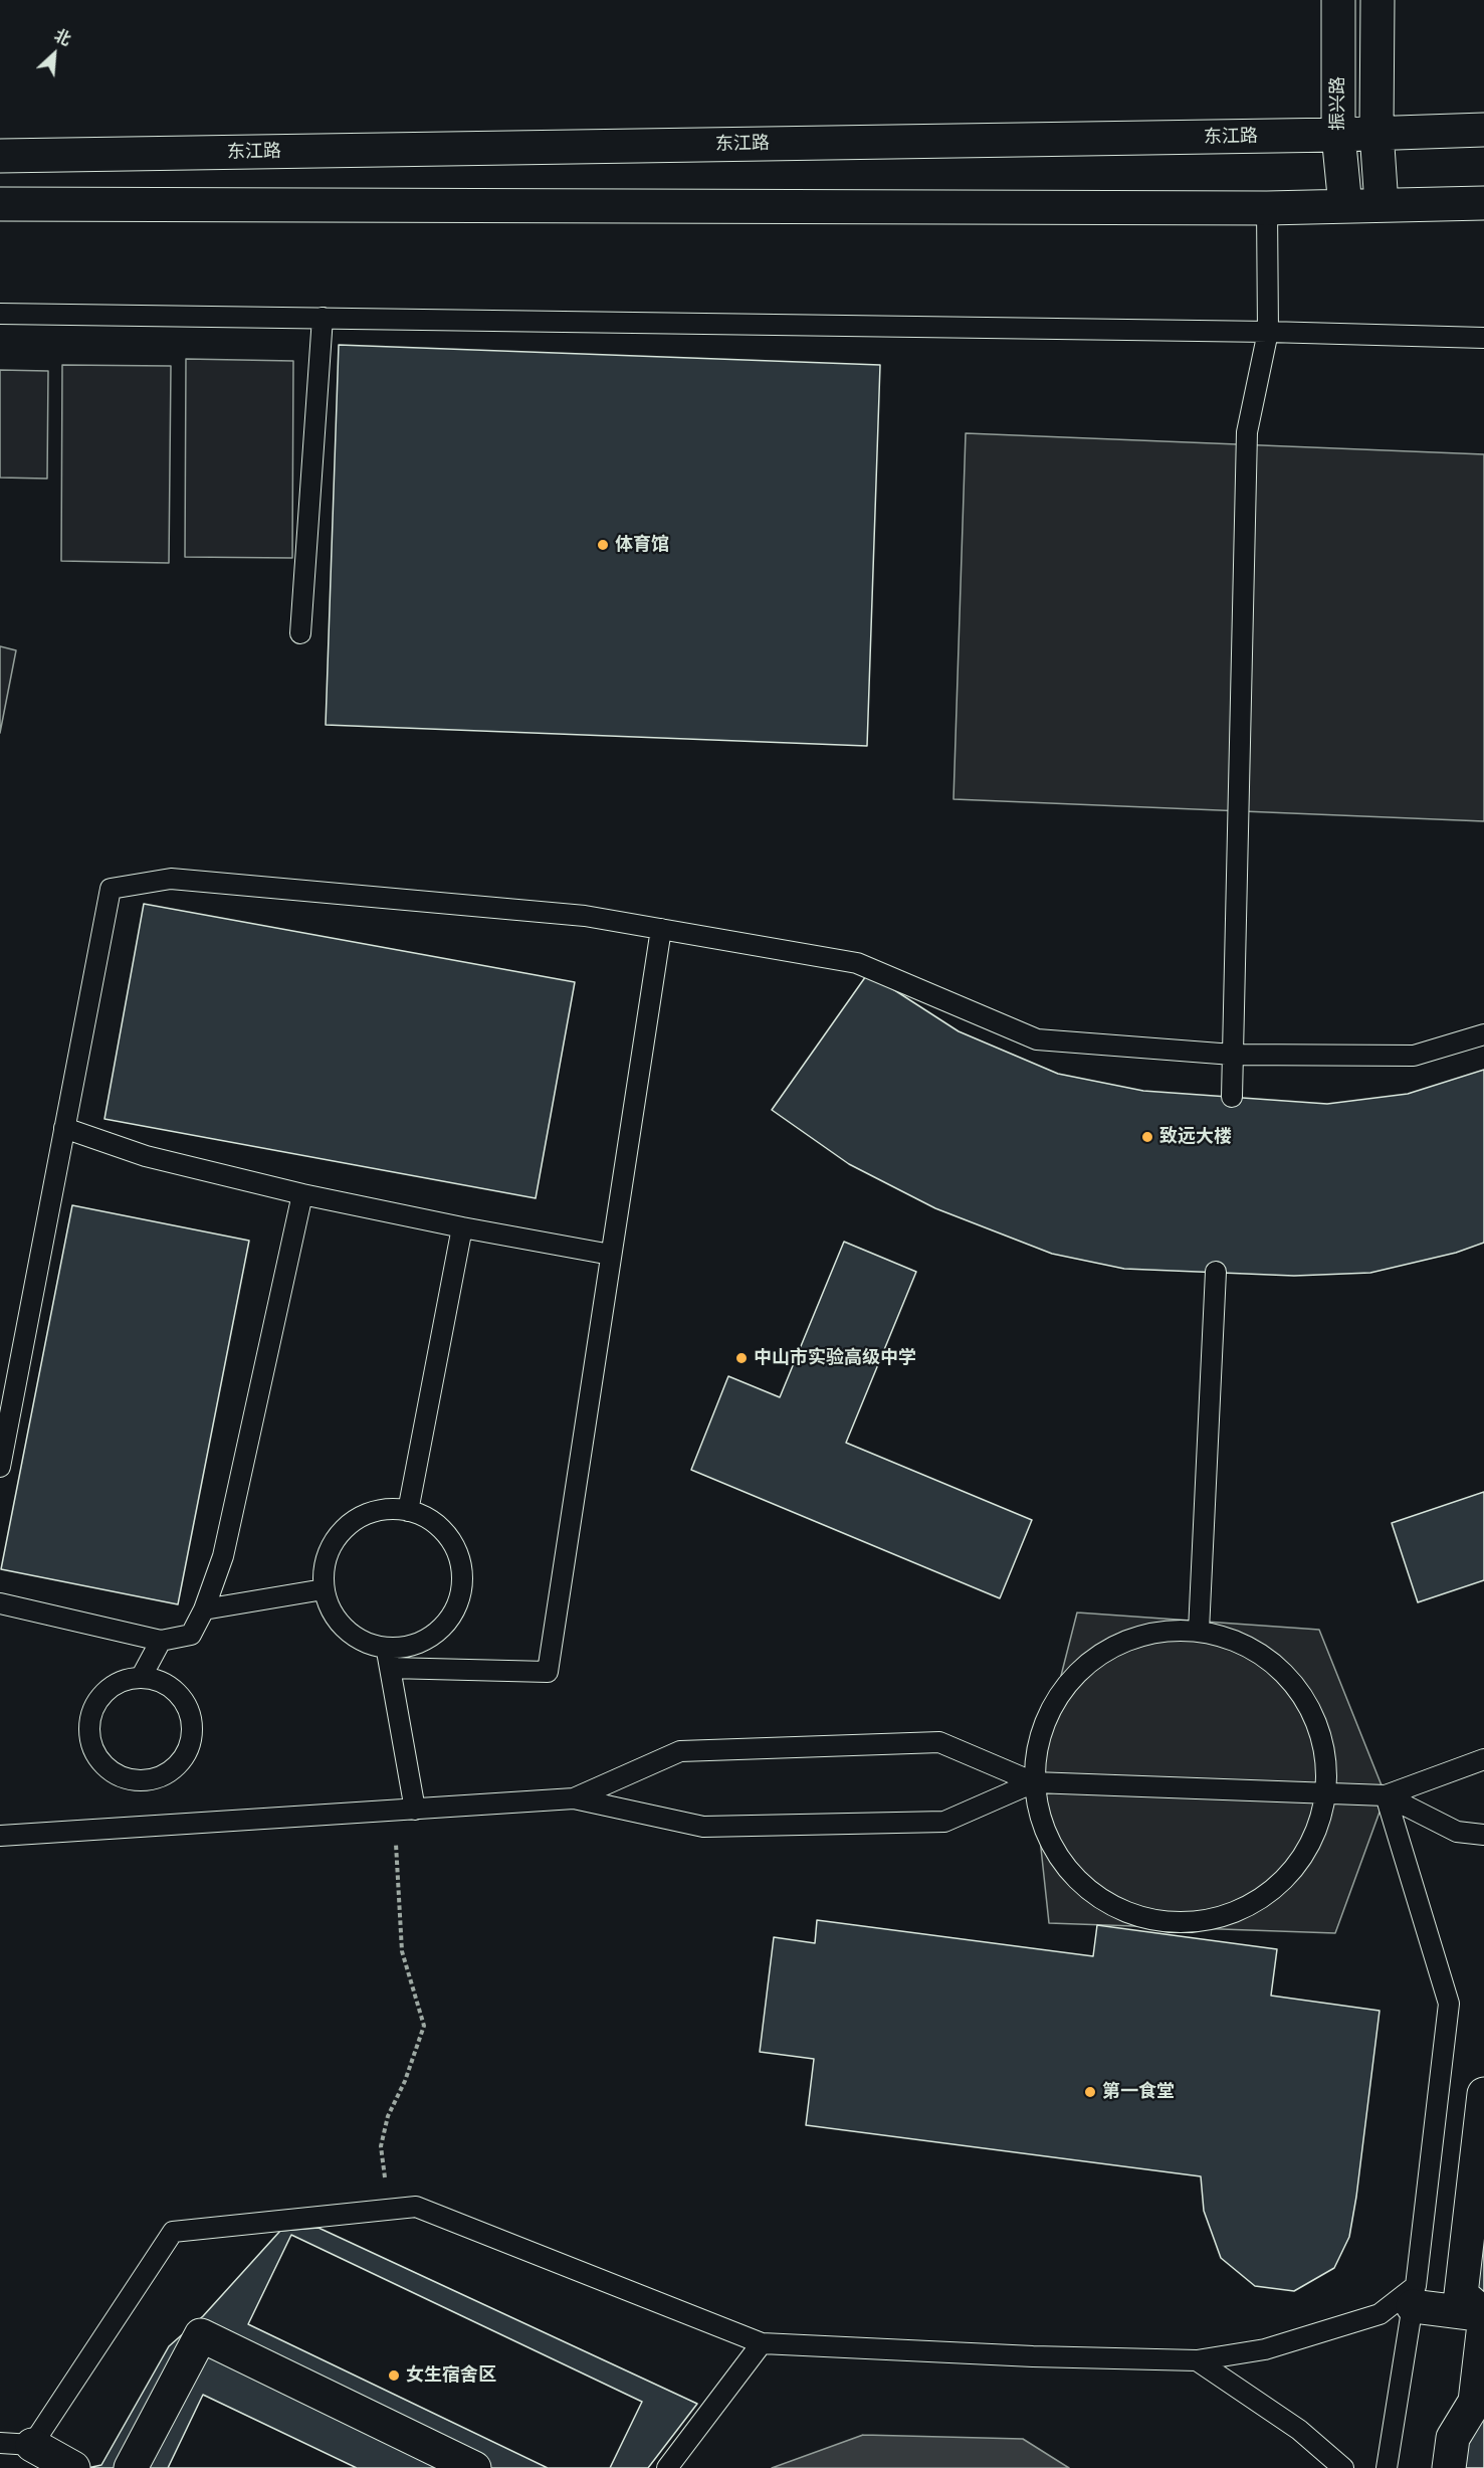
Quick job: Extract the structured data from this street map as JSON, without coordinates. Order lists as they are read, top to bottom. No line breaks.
{"streets":{"street":["振兴路","东江路"]},"crossings":[["振兴路","东江路"]],"places":["体育馆","致远大楼","中山市实验高级中学","第一食堂","女生宿舍区"],"north":"top right"}
